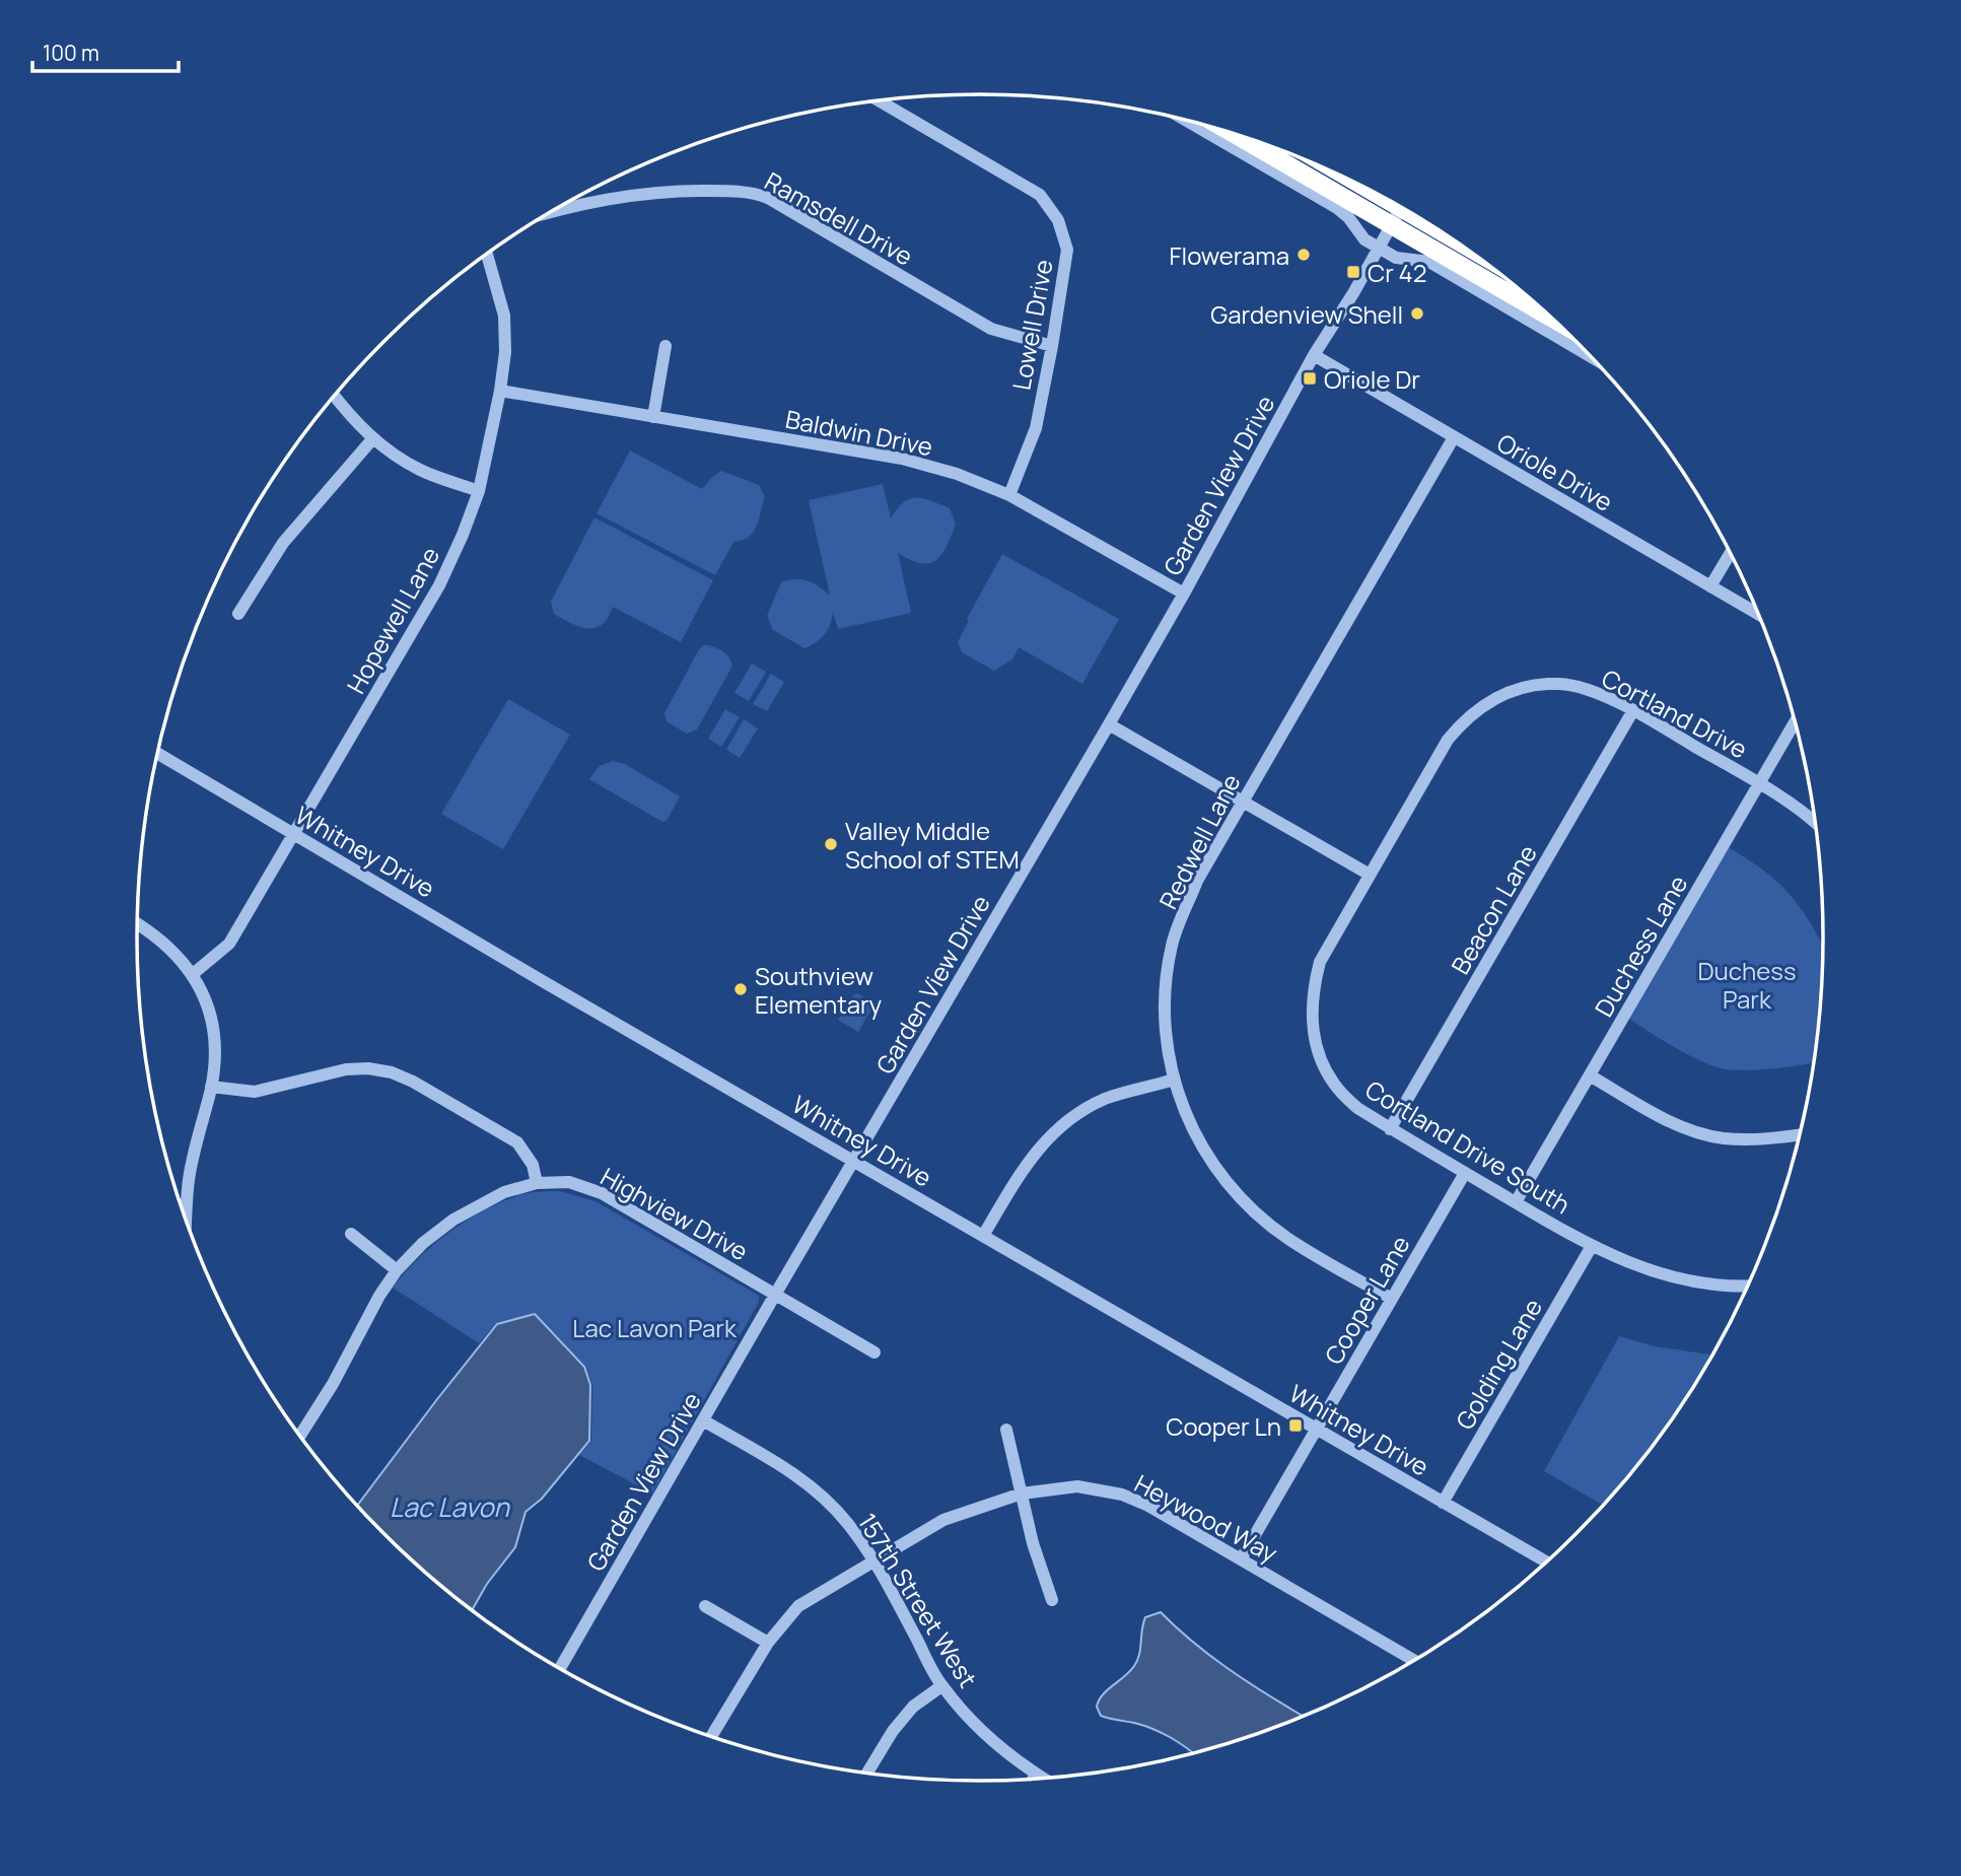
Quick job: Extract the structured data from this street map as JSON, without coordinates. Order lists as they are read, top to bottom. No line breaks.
{"streets":{"street":["Ramsdell Drive","Lowell Drive","Baldwin Drive","Oriole Drive","Garden View Drive","Hopewell Lane","Cortland Drive","Redwell Lane","Whitney Drive","Beacon Lane","Duchess Lane","Cortland Drive South","Highview Drive","Cooper Lane","Golding Lane","Heywood Way","157th Street West"]},"crossings":[["Ramsdell Drive","Lowell Drive"],["Lowell Drive","Baldwin Drive"],["Baldwin Drive","Garden View Drive"],["Baldwin Drive","Hopewell Lane"],["Oriole Drive","Garden View Drive"],["Oriole Drive","Redwell Lane"],["Garden View Drive","Whitney Drive"],["Garden View Drive","Highview Drive"],["Garden View Drive","157th Street West"],["Hopewell Lane","Whitney Drive"],["Cortland Drive","Beacon Lane"],["Cortland Drive","Duchess Lane"],["Cortland Drive","Cortland Drive South"],["Redwell Lane","Cooper Lane"],["Whitney Drive","Cooper Lane"],["Whitney Drive","Golding Lane"],["Beacon Lane","Cortland Drive South"],["Duchess Lane","Cortland Drive South"],["Cortland Drive South","Cooper Lane"],["Cortland Drive South","Golding Lane"],["Cooper Lane","Heywood Way"],["Heywood Way","157th Street West"]],"water":["Lac Lavon"],"parks":["Duchess Park","Lac Lavon Park"],"places":{"other":["Flowerama","Gardenview Shell","Valley Middle School of STEM","Southview Elementary"],"transit":["Cr 42","Oriole Dr","Cooper Ln"]},"scale_bar":"100 m"}
